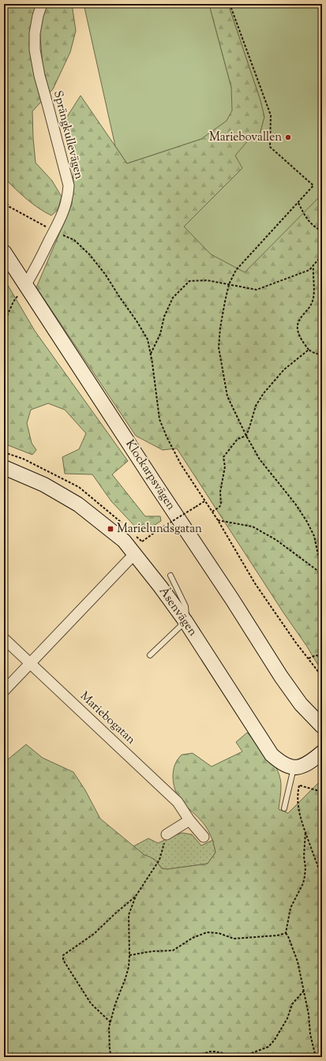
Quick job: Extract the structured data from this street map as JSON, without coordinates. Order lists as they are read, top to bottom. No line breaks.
{"streets":{"street":["Sprängkullevägen","Klockarpsvägen","Åsenvägen","Mariebogatan"]},"crossings":[["Sprängkullevägen","Klockarpsvägen"]],"places":{"other":["Mariebovallen"],"transit":["Marielundsgatan"]}}
